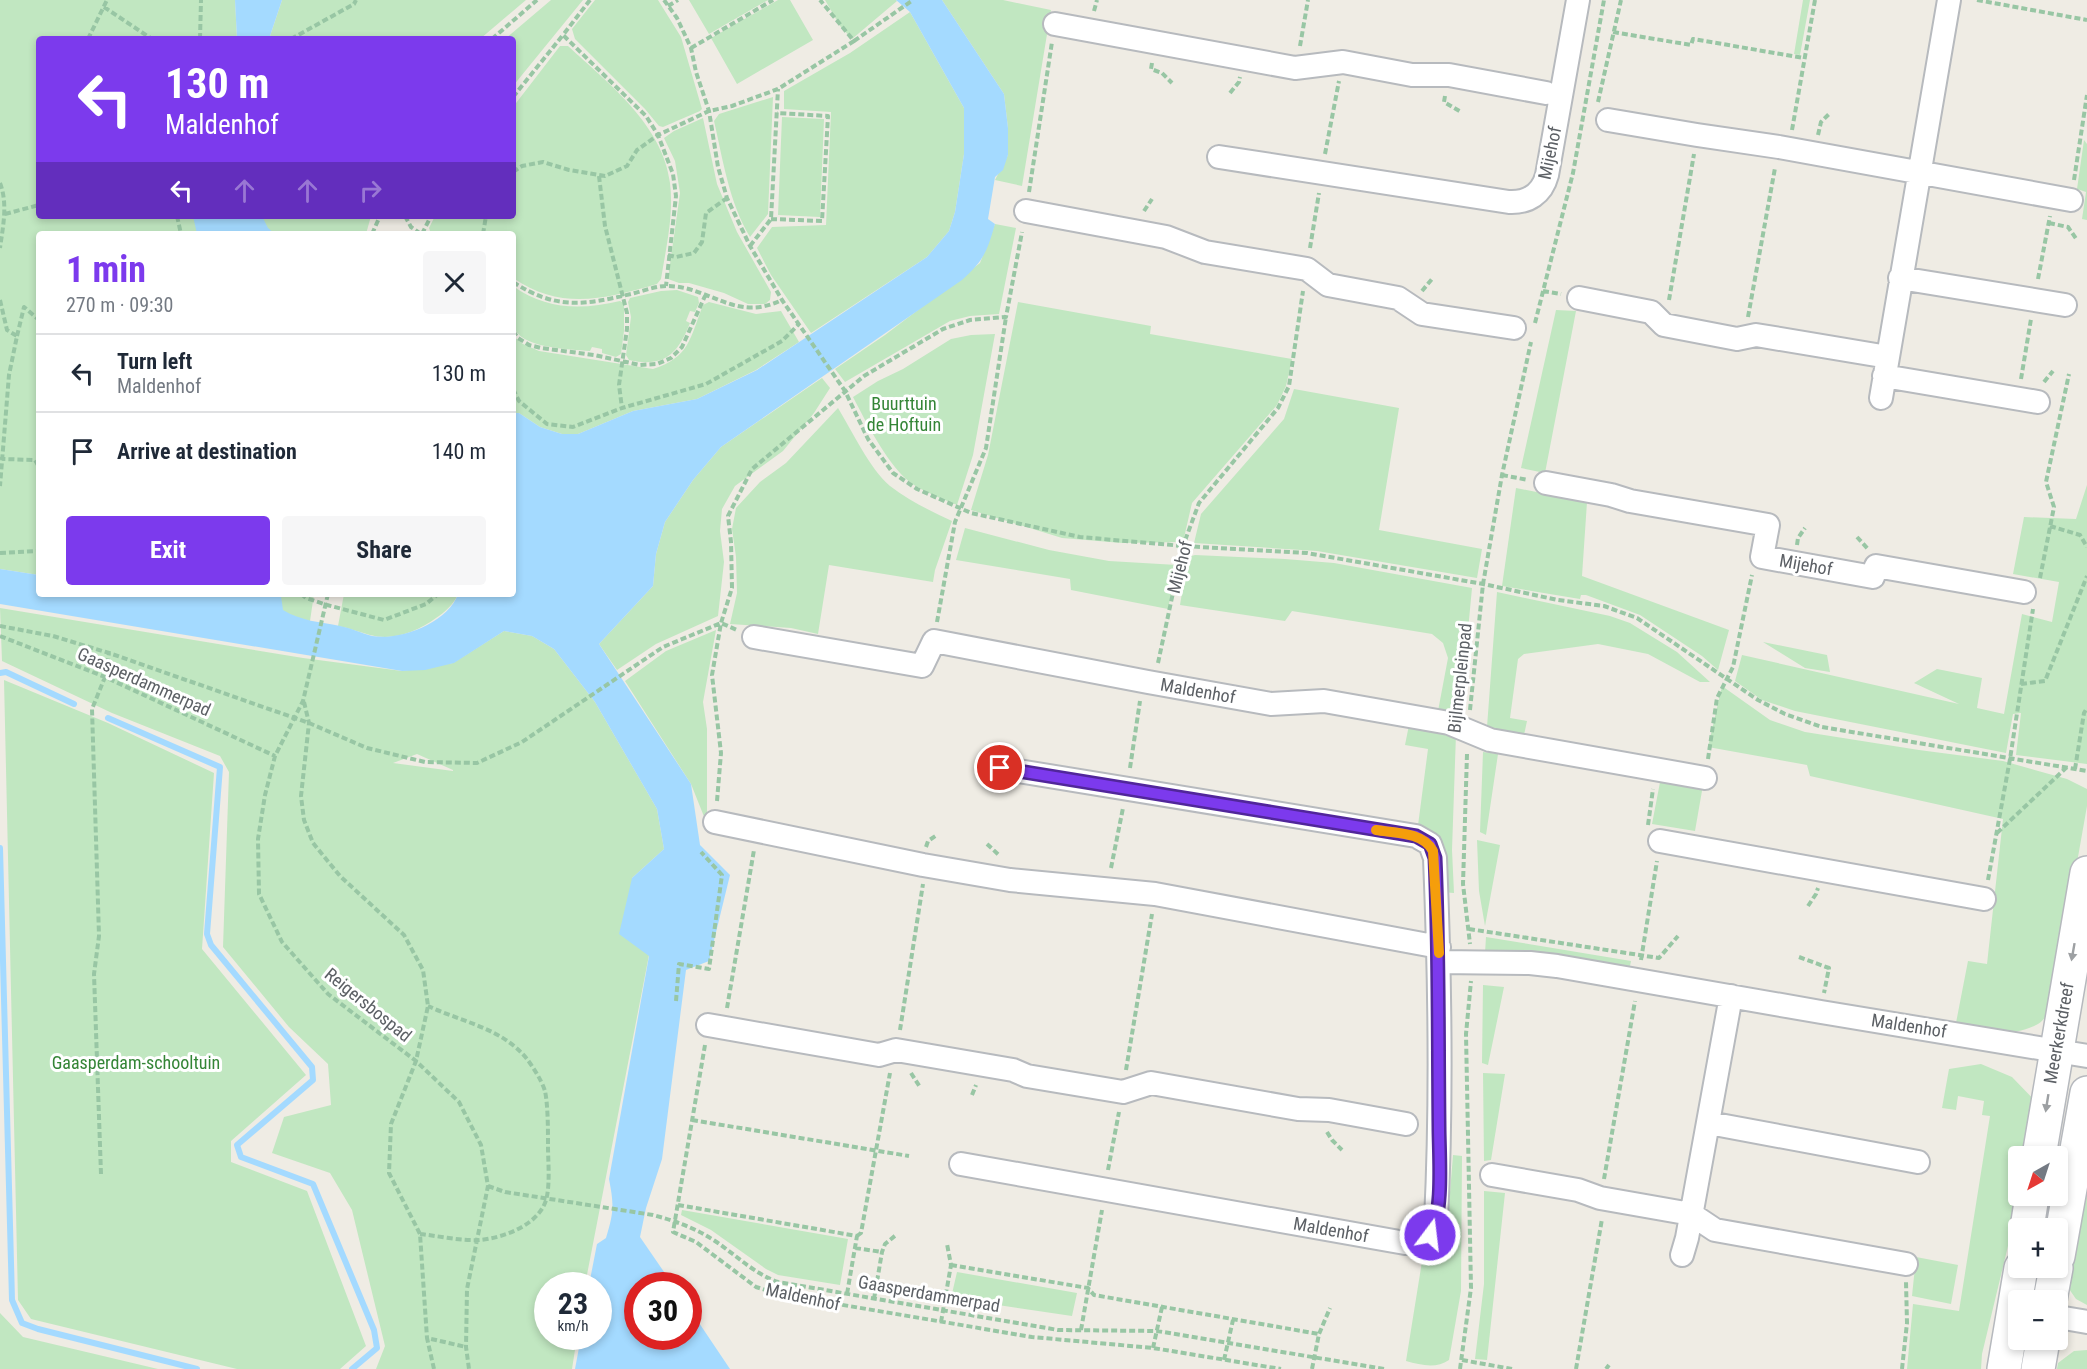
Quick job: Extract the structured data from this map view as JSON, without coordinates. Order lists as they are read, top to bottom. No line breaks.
{"streets":{"street":["Mijehof","Maldenhof","Meerkerkdreef"],"path":["Bijlmerpleinpad","Gaasperdammerpad","Reigersbospad"]},"crossings":[["Mijehof","Maldenhof"],["Bijlmerpleinpad","Maldenhof"],["Gaasperdammerpad","Maldenhof"],["Gaasperdammerpad","Reigersbospad"],["Maldenhof","Meerkerkdreef"]],"one_way":["Meerkerkdreef"],"parks":["Buurttuin de Hoftuin","Gaasperdam-schooltuin"],"north":"bottom left","page":{"turn":["130 m","Maldenhof"],"heading":["1 min","270 m · 09:30"],"list":[{"name":"Turn left","note":"Maldenhof","value":"130 m"},{"name":"Arrive at destination","value":"140 m"}],"buttons":["Exit","Share"],"map_buttons":["+","−"],"speed":"23 km/h","limit":"30"}}
